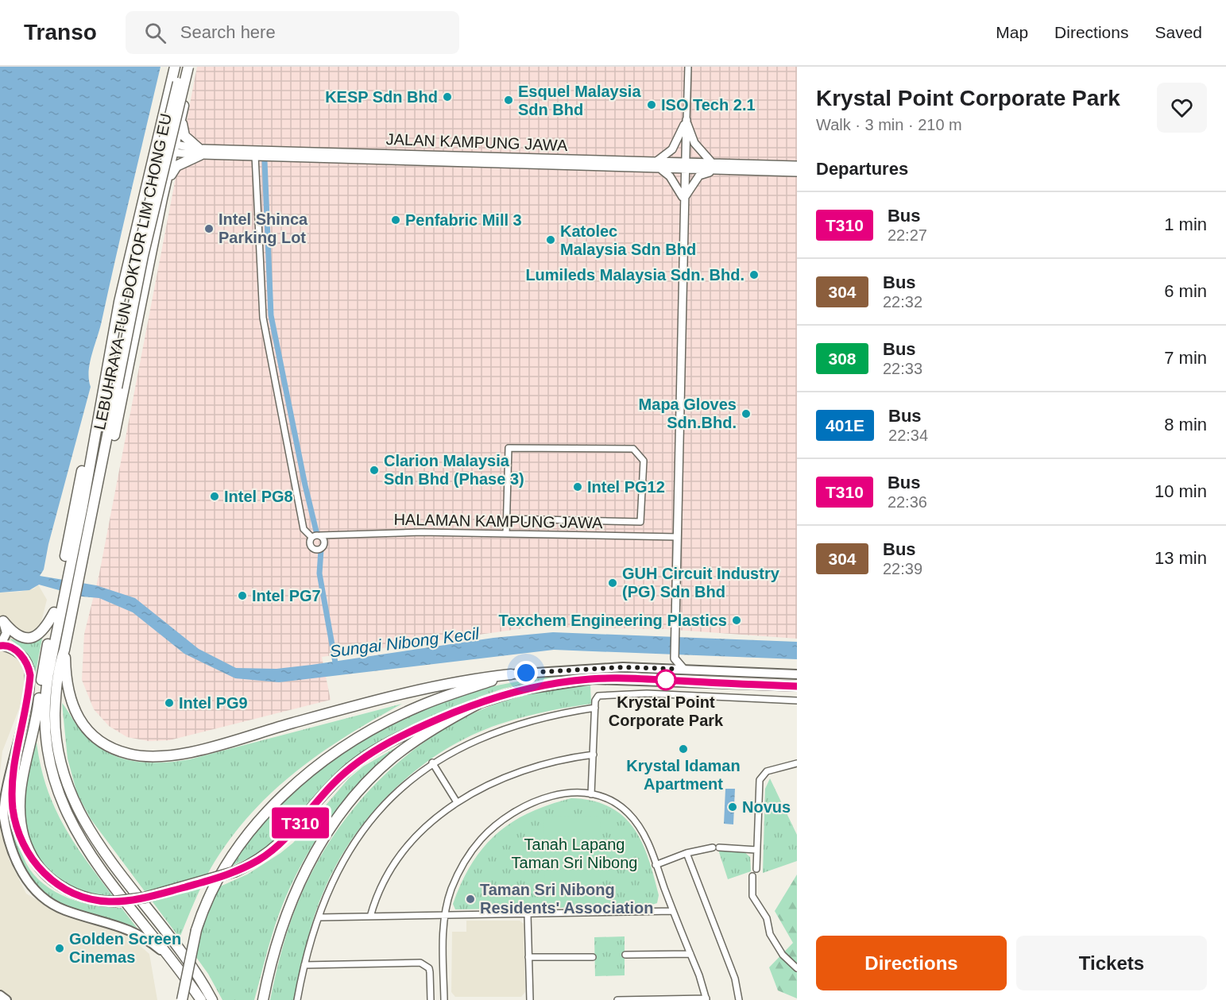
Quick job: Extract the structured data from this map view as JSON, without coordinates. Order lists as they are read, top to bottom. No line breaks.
{"streets":{"highway":["LEBUHRAYA TUN DOKTOR LIM CHONG EU"],"street":["JALAN KAMPUNG JAWA","HALAMAN KAMPUNG JAWA"]},"crossings":[["JALAN KAMPUNG JAWA","LEBUHRAYA TUN DOKTOR LIM CHONG EU"]],"water":["Sungai Nibong Kecil"],"parks":["Tanah Lapang Taman Sri Nibong"],"places":["KESP Sdn Bhd","Esquel Malaysia Sdn Bhd","ISO Tech 2.1","Penfabric Mill 3","Intel Shinca Parking Lot","Katolec Malaysia Sdn Bhd","Lumileds Malaysia Sdn. Bhd.","Mapa Gloves Sdn.Bhd.","Clarion Malaysia Sdn Bhd (Phase 3)","Intel PG12","Intel PG8","GUH Circuit Industry (PG) Sdn Bhd","Intel PG7","Texchem Engineering Plastics","Krystal Point Corporate Park","Intel PG9","Krystal Idaman Apartment","Novus","Taman Sri Nibong Residents' Association","Golden Screen Cinemas"],"lines":["bus line T310"],"page":{"header":"Transo","search":"Search here","nav":["Map","Directions","Saved"],"on_map":"T310","heading":[["Krystal Point Corporate Park","Walk · 3 min · 210 m"],"Departures"],"list":[{"mark":"T310","name":"Bus","note":"22:27","value":"1 min"},{"mark":"304","name":"Bus","note":"22:32","value":"6 min"},{"mark":"308","name":"Bus","note":"22:33","value":"7 min"},{"mark":"401E","name":"Bus","note":"22:34","value":"8 min"},{"mark":"T310","name":"Bus","note":"22:36","value":"10 min"},{"mark":"304","name":"Bus","note":"22:39","value":"13 min"}],"buttons":["Directions","Tickets"]}}
